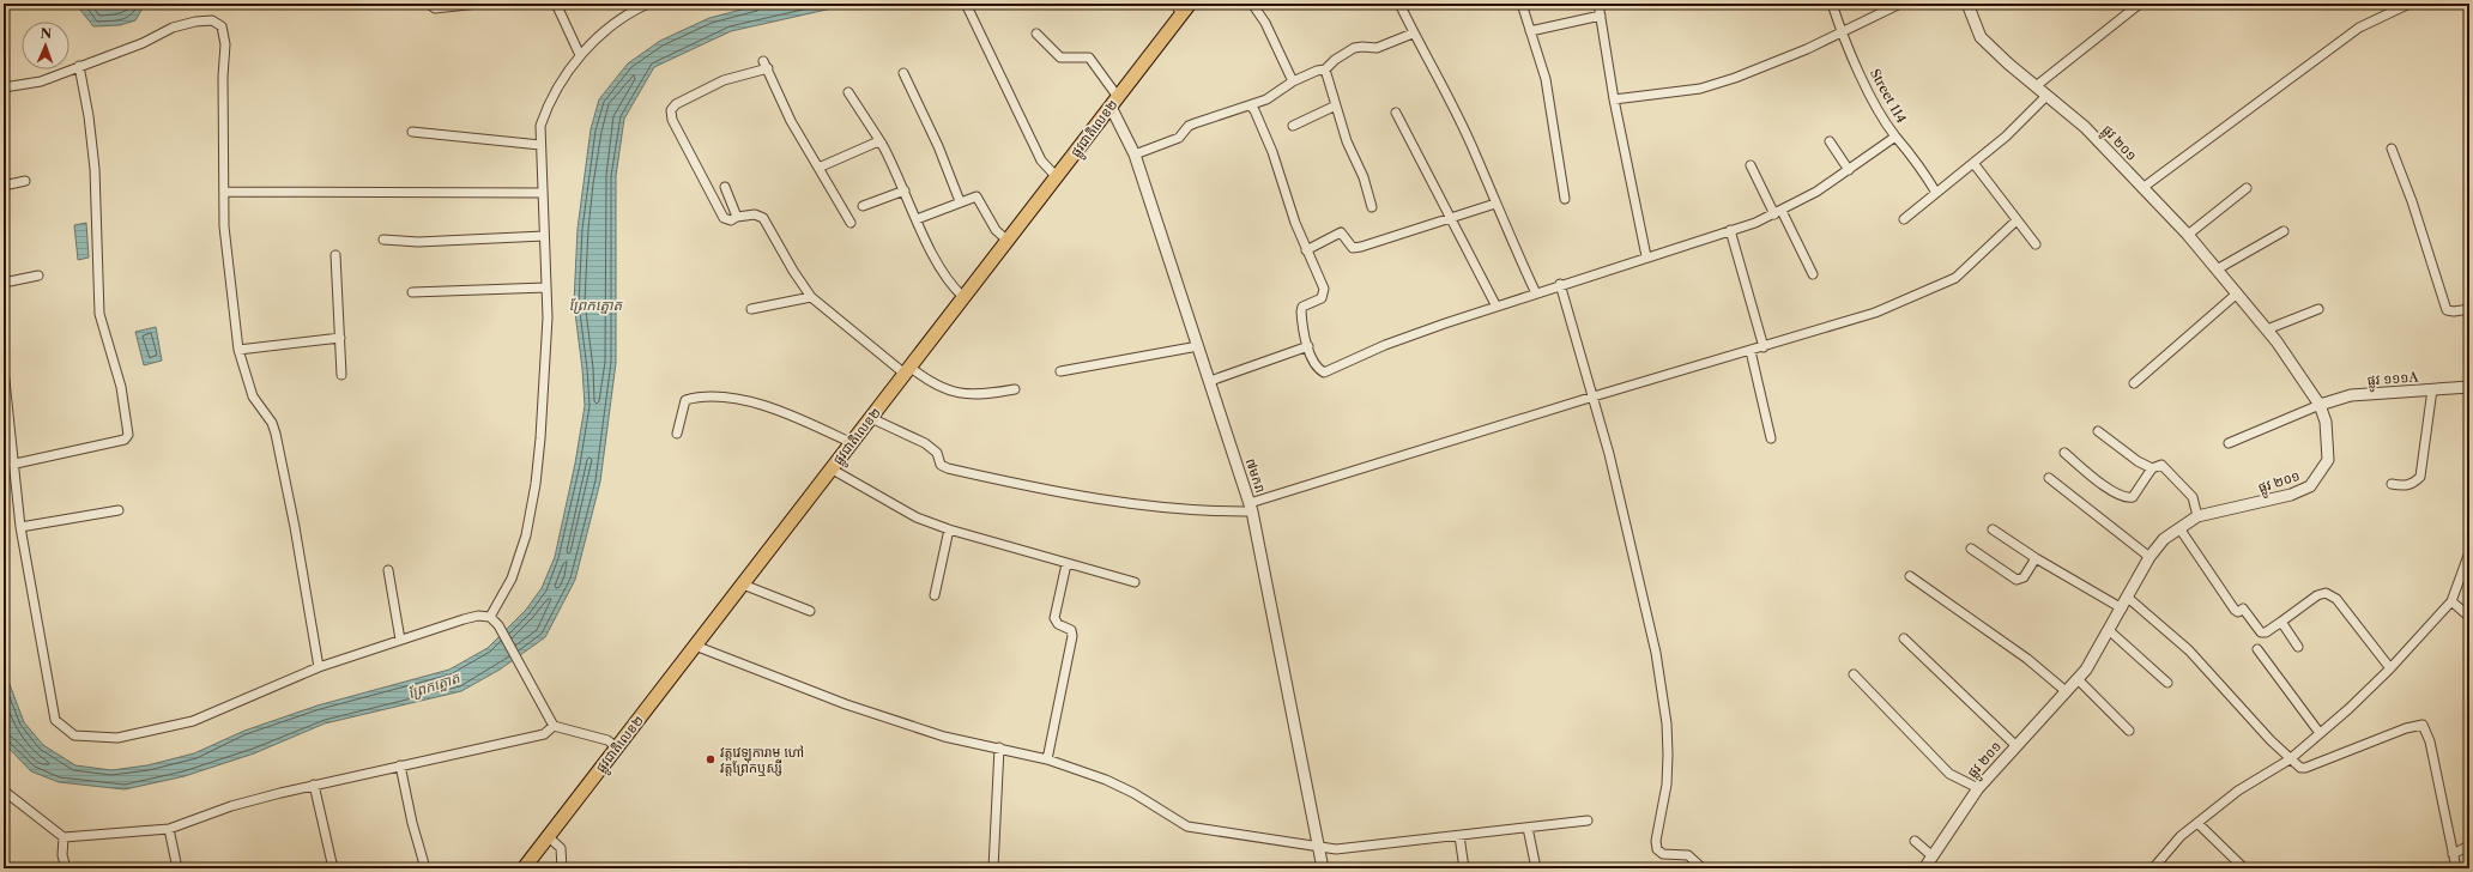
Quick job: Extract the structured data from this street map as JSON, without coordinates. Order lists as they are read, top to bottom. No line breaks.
{"streets":{"highway":["ផ្លូវជាតិលេខ២"],"street":["Street 114","ផ្លូវ ២០១","ផ្លូវ ១១១A","៧មករា"]},"crossings":[["ផ្លូវជាតិលេខ២","៧មករា"],["ផ្លូវ ២០១","ផ្លូវ ១១១A"]],"water":["ព្រែកត្នោត"],"places":["វត្តវេឡុការាម ហៅ វត្តព្រែកឬស្សី"],"north":"top"}
